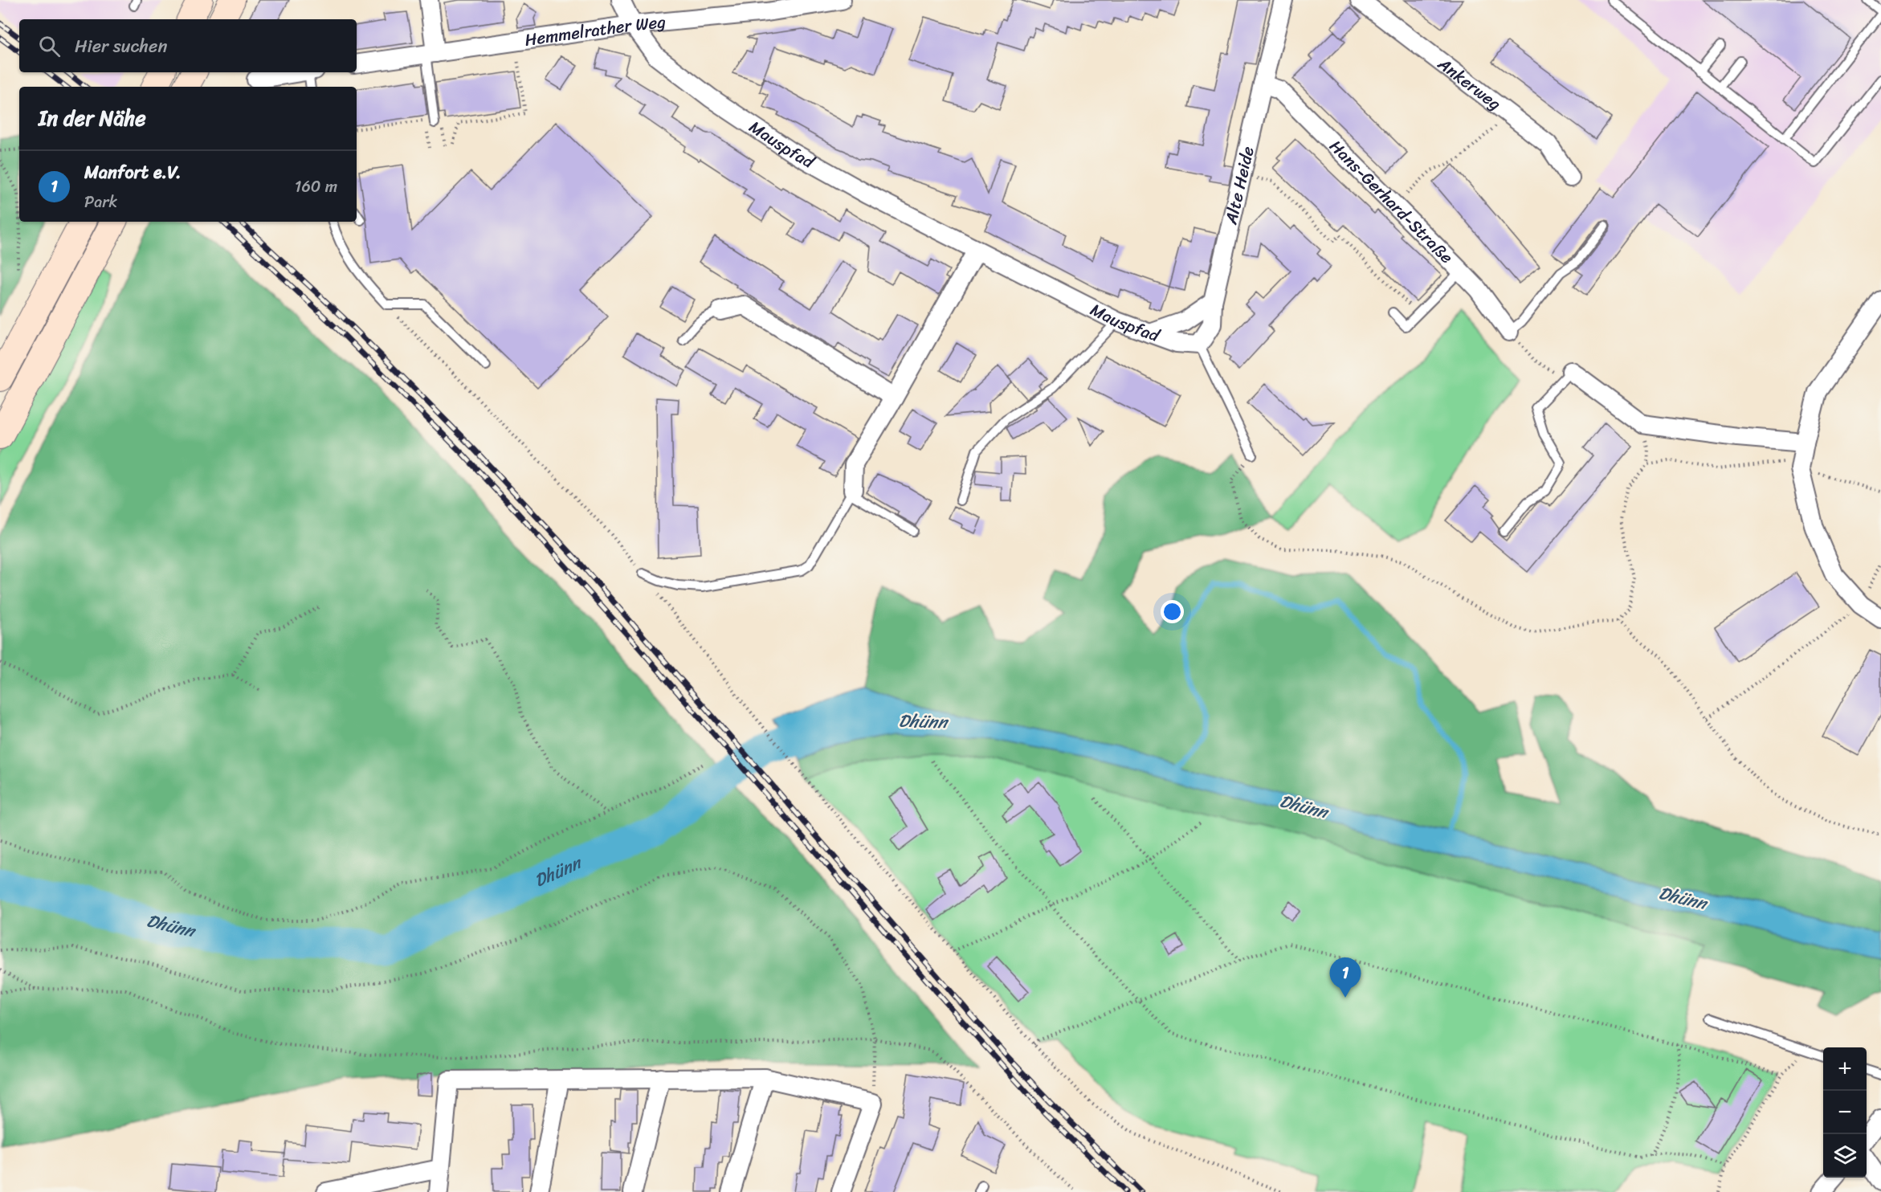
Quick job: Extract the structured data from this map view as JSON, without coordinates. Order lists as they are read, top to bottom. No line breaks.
{"streets":{"street":["Hemmelrather Weg","Ankerweg","Mauspfad","Alte Heide","Hans-Gerhard-Straße"]},"crossings":[["Hemmelrather Weg","Mauspfad"],["Alte Heide","Hans-Gerhard-Straße"]],"water":["Dhünn"],"page":{"search":"Hier suchen","heading":"In der Nähe","list":[{"mark":"1","name":"Manfort e.V.","note":"Park","value":"160 m"}],"pins":"1","map_buttons":["+","−"]}}
